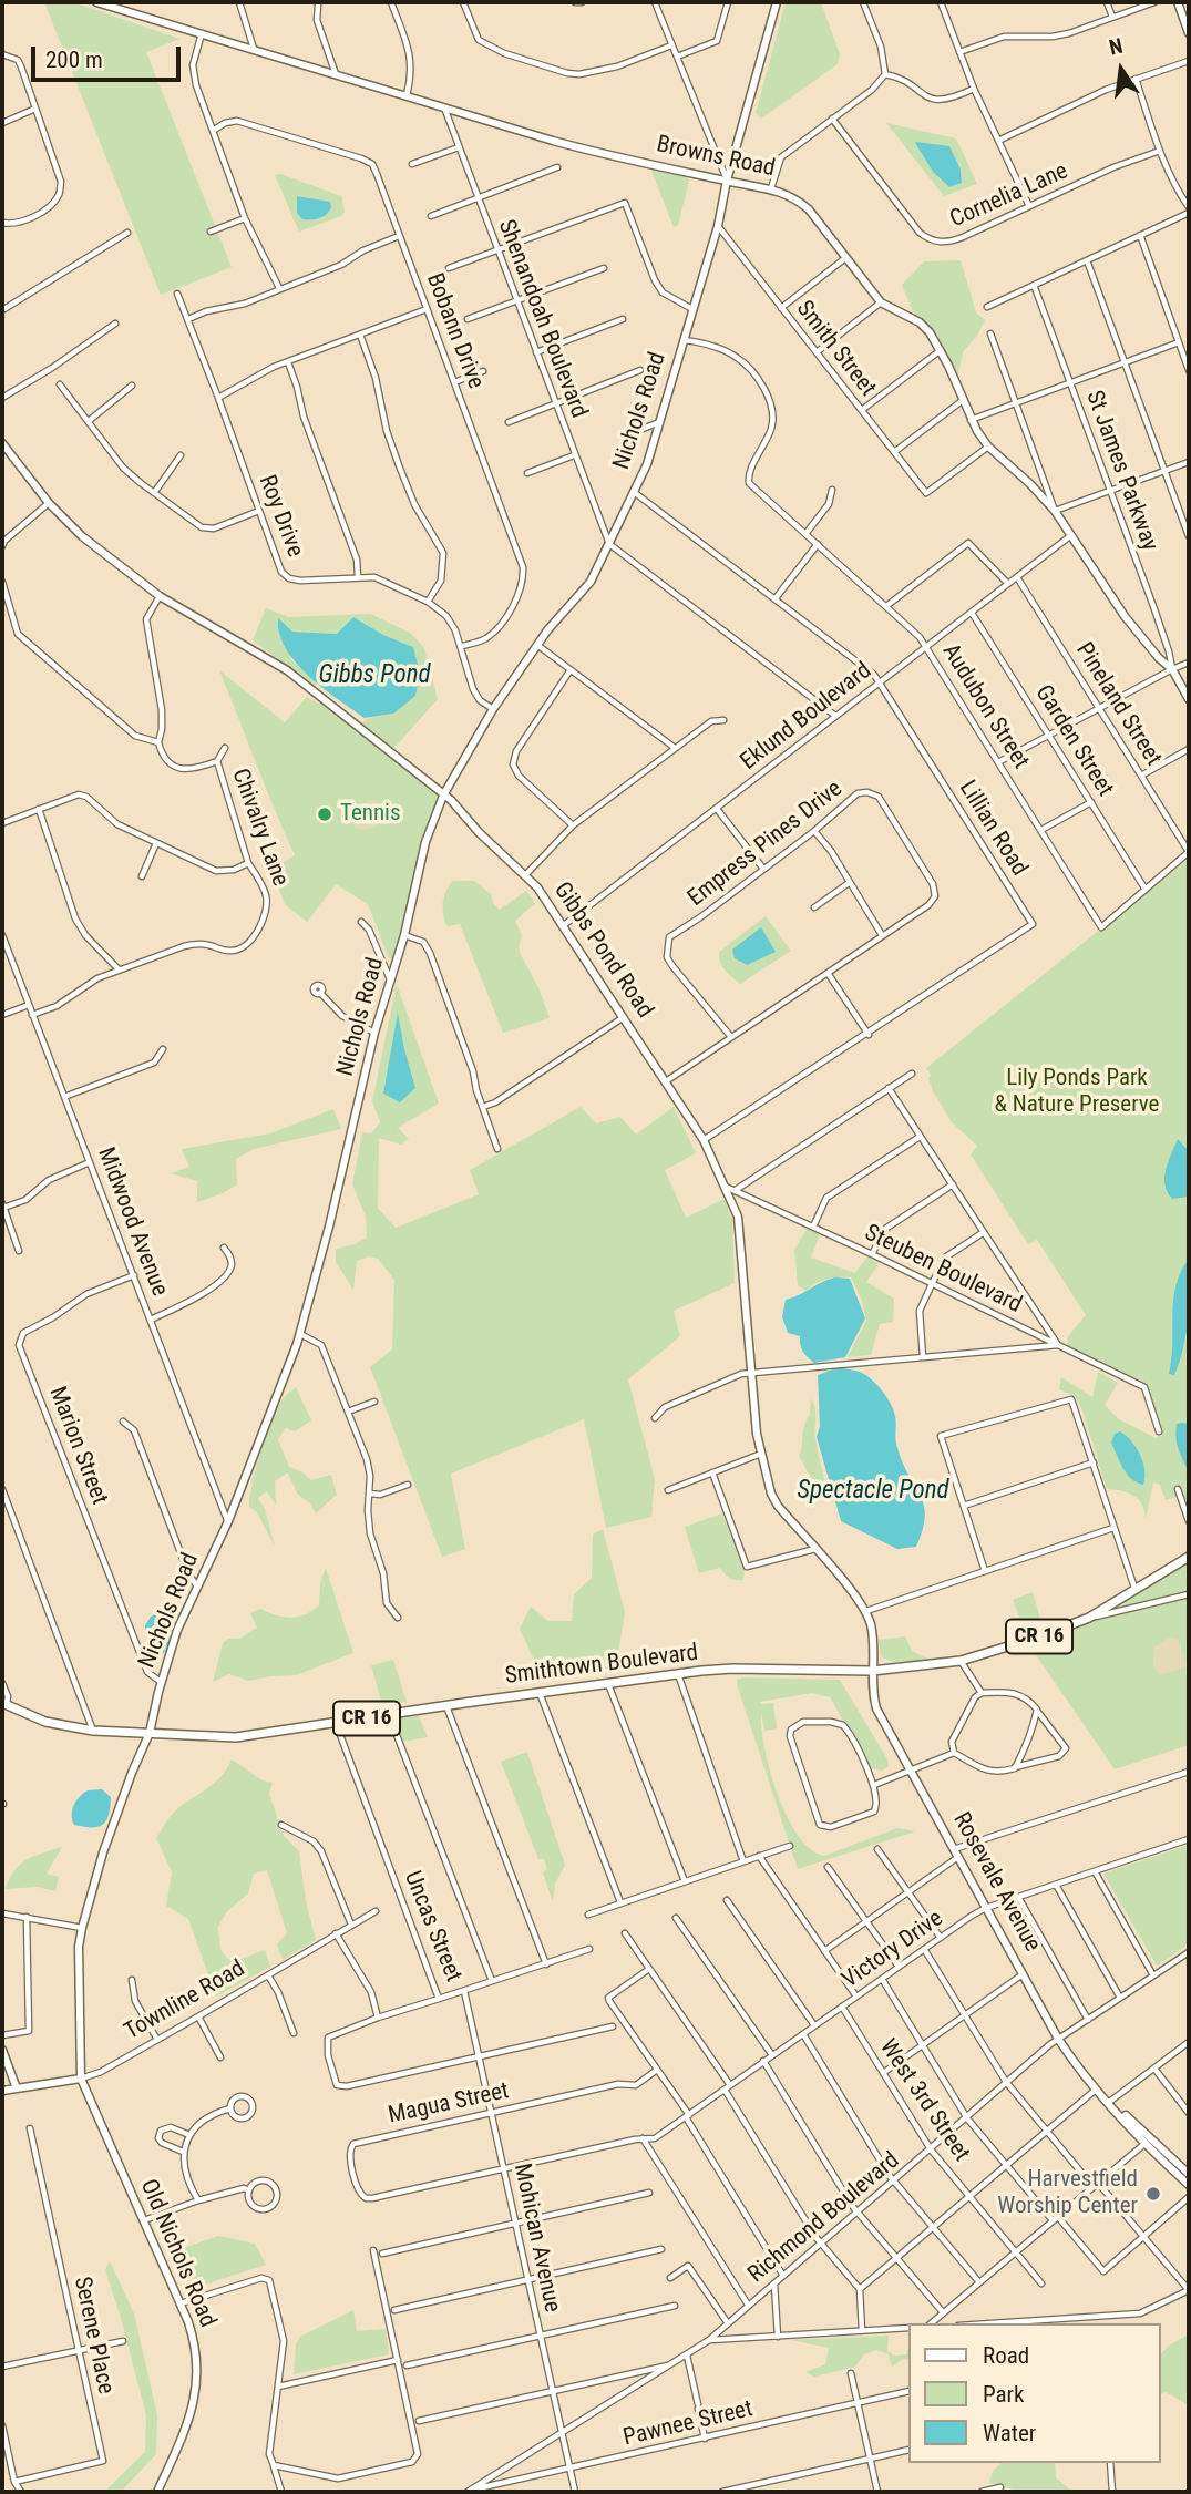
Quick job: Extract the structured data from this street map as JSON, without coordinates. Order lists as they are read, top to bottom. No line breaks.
{"streets":{"main road":["CR 16","Smithtown Boulevard"],"street":["Browns Road","Cornelia Lane","Shenandoah Boulevard","Bobann Drive","Smith Street","Nichols Road","St James Parkway","Roy Drive","Pineland Street","Audubon Street","Eklund Boulevard","Garden Street","Chivalry Lane","Lillian Road","Empress Pines Drive","Gibbs Pond Road","Midwood Avenue","Steuben Boulevard","Marion Street","Rosevale Avenue","Uncas Street","Victory Drive","Townline Road","West 3rd Street","Magua Street","Richmond Boulevard","Mohican Avenue","Old Nichols Road","Serene Place","Pawnee Street"]},"crossings":[["Browns Road","Shenandoah Boulevard"],["Browns Road","Smith Street"],["Browns Road","Nichols Road"],["Browns Road","St James Parkway"],["Browns Road","Eklund Boulevard"],["Shenandoah Boulevard","Nichols Road"],["Bobann Drive","Roy Drive"],["Smith Street","Nichols Road"],["Nichols Road","Roy Drive"],["Nichols Road","Audubon Street"],["Nichols Road","Lillian Road"],["Nichols Road","Gibbs Pond Road"],["Nichols Road","Midwood Avenue"],["Nichols Road","Marion Street"],["Nichols Road","Smithtown Boulevard"],["Nichols Road","Townline Road"],["Nichols Road","Old Nichols Road"],["Pineland Street","Eklund Boulevard"],["Audubon Street","Eklund Boulevard"],["Audubon Street","Garden Street"],["Eklund Boulevard","Garden Street"],["Eklund Boulevard","Lillian Road"],["Eklund Boulevard","Gibbs Pond Road"],["Chivalry Lane","Midwood Avenue"],["Lillian Road","Gibbs Pond Road"],["Empress Pines Drive","Gibbs Pond Road"],["Gibbs Pond Road","Steuben Boulevard"],["Gibbs Pond Road","Smithtown Boulevard"],["Gibbs Pond Road","Rosevale Avenue"],["Midwood Avenue","Marion Street"],["Smithtown Boulevard","Rosevale Avenue"],["Smithtown Boulevard","Uncas Street"],["Rosevale Avenue","Victory Drive"],["Rosevale Avenue","Richmond Boulevard"],["Uncas Street","Mohican Avenue"],["Victory Drive","West 3rd Street"],["Victory Drive","Magua Street"],["Victory Drive","Mohican Avenue"],["Townline Road","Old Nichols Road"],["West 3rd Street","Richmond Boulevard"],["Magua Street","Mohican Avenue"],["Richmond Boulevard","Mohican Avenue"],["Richmond Boulevard","Pawnee Street"],["Mohican Avenue","Pawnee Street"]],"water":["Gibbs Pond","Spectacle Pond"],"parks":["Lily Ponds Park & Nature Preserve"],"places":["Tennis","Harvestfield Worship Center"],"legend":["Road","Park","Water"],"scale_bar":"200 m","north":"top"}
